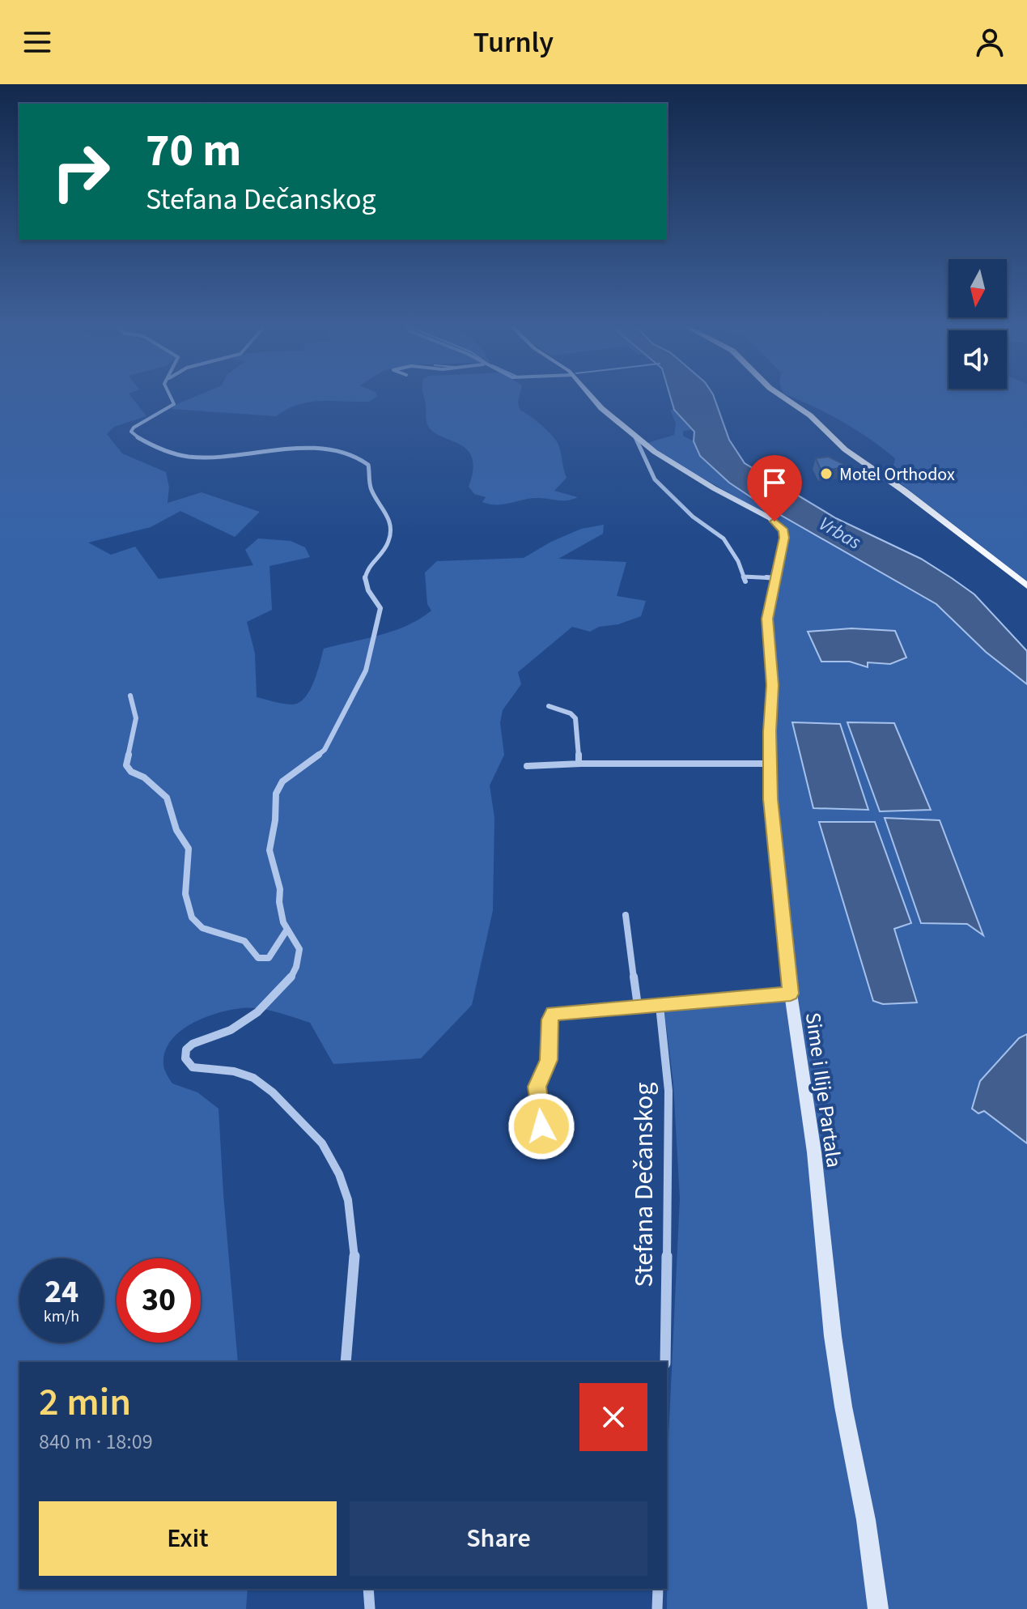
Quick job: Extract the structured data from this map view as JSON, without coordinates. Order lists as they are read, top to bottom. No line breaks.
{"streets":{"street":["Sime i Ilije Partala","Stefana Dečanskog"]},"water":["Vrbas"],"places":["Motel Orthodox"],"north":"bottom","page":{"header":"Turnly","turn":["70 m","Stefana Dečanskog"],"speed":"24 km/h","limit":"30","heading":["2 min","840 m · 18:09"],"buttons":["Exit","Share"]}}
